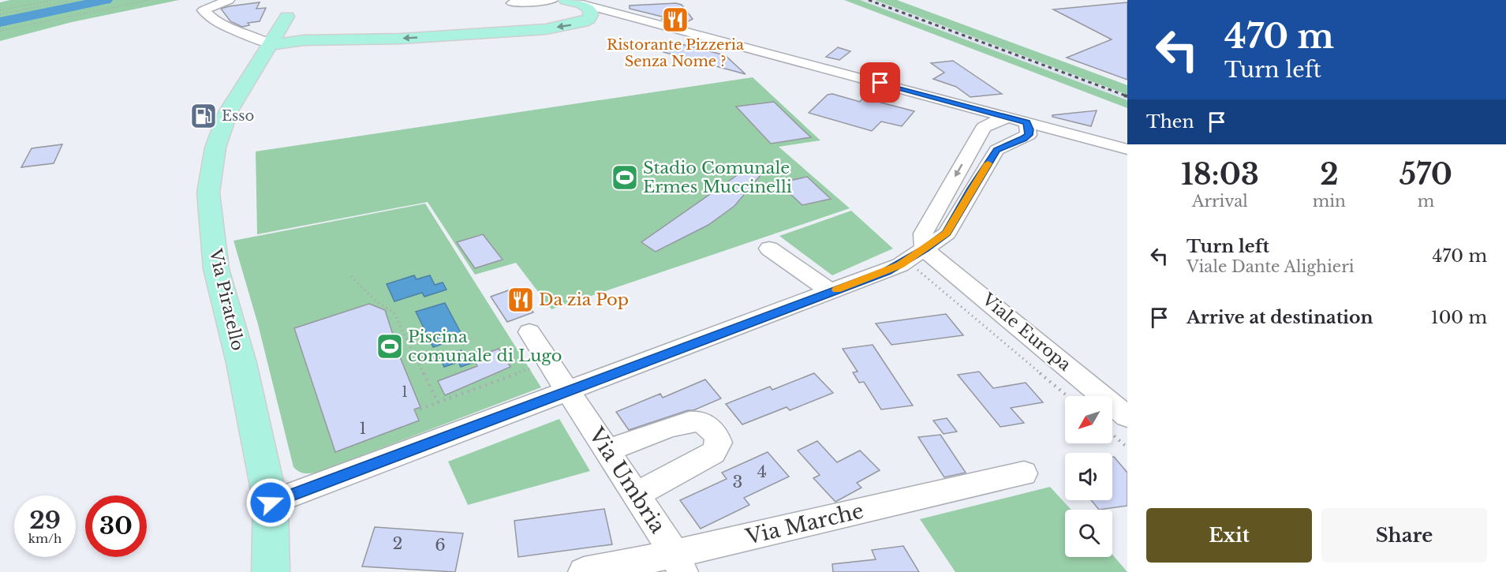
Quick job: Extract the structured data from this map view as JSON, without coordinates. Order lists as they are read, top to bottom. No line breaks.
{"streets":{"main road":["Via Piratello"],"street":["Viale Europa","Via Umbria","Via Marche"]},"crossings":[["Via Umbria","Via Marche"]],"places":{"restaurant":["Ristorante Pizzeria Senza Nome ?","Da zia Pop"],"fuel station":["Esso"],"sports":["Stadio Comunale Ermes Muccinelli","Piscina comunale di Lugo"]},"house_numbers":["1","1","4","3","2","6"],"north":"bottom left","page":{"turn":["470 m","Turn left"],"then":"Then","eta":["18:03","Arrival","2","min","570","m"],"list":[{"name":"Turn left","note":"Viale Dante Alighieri","value":"470 m"},{"name":"Arrive at destination","value":"100 m"}],"speed":"29 km/h","limit":"30","buttons":["Exit","Share"]}}
